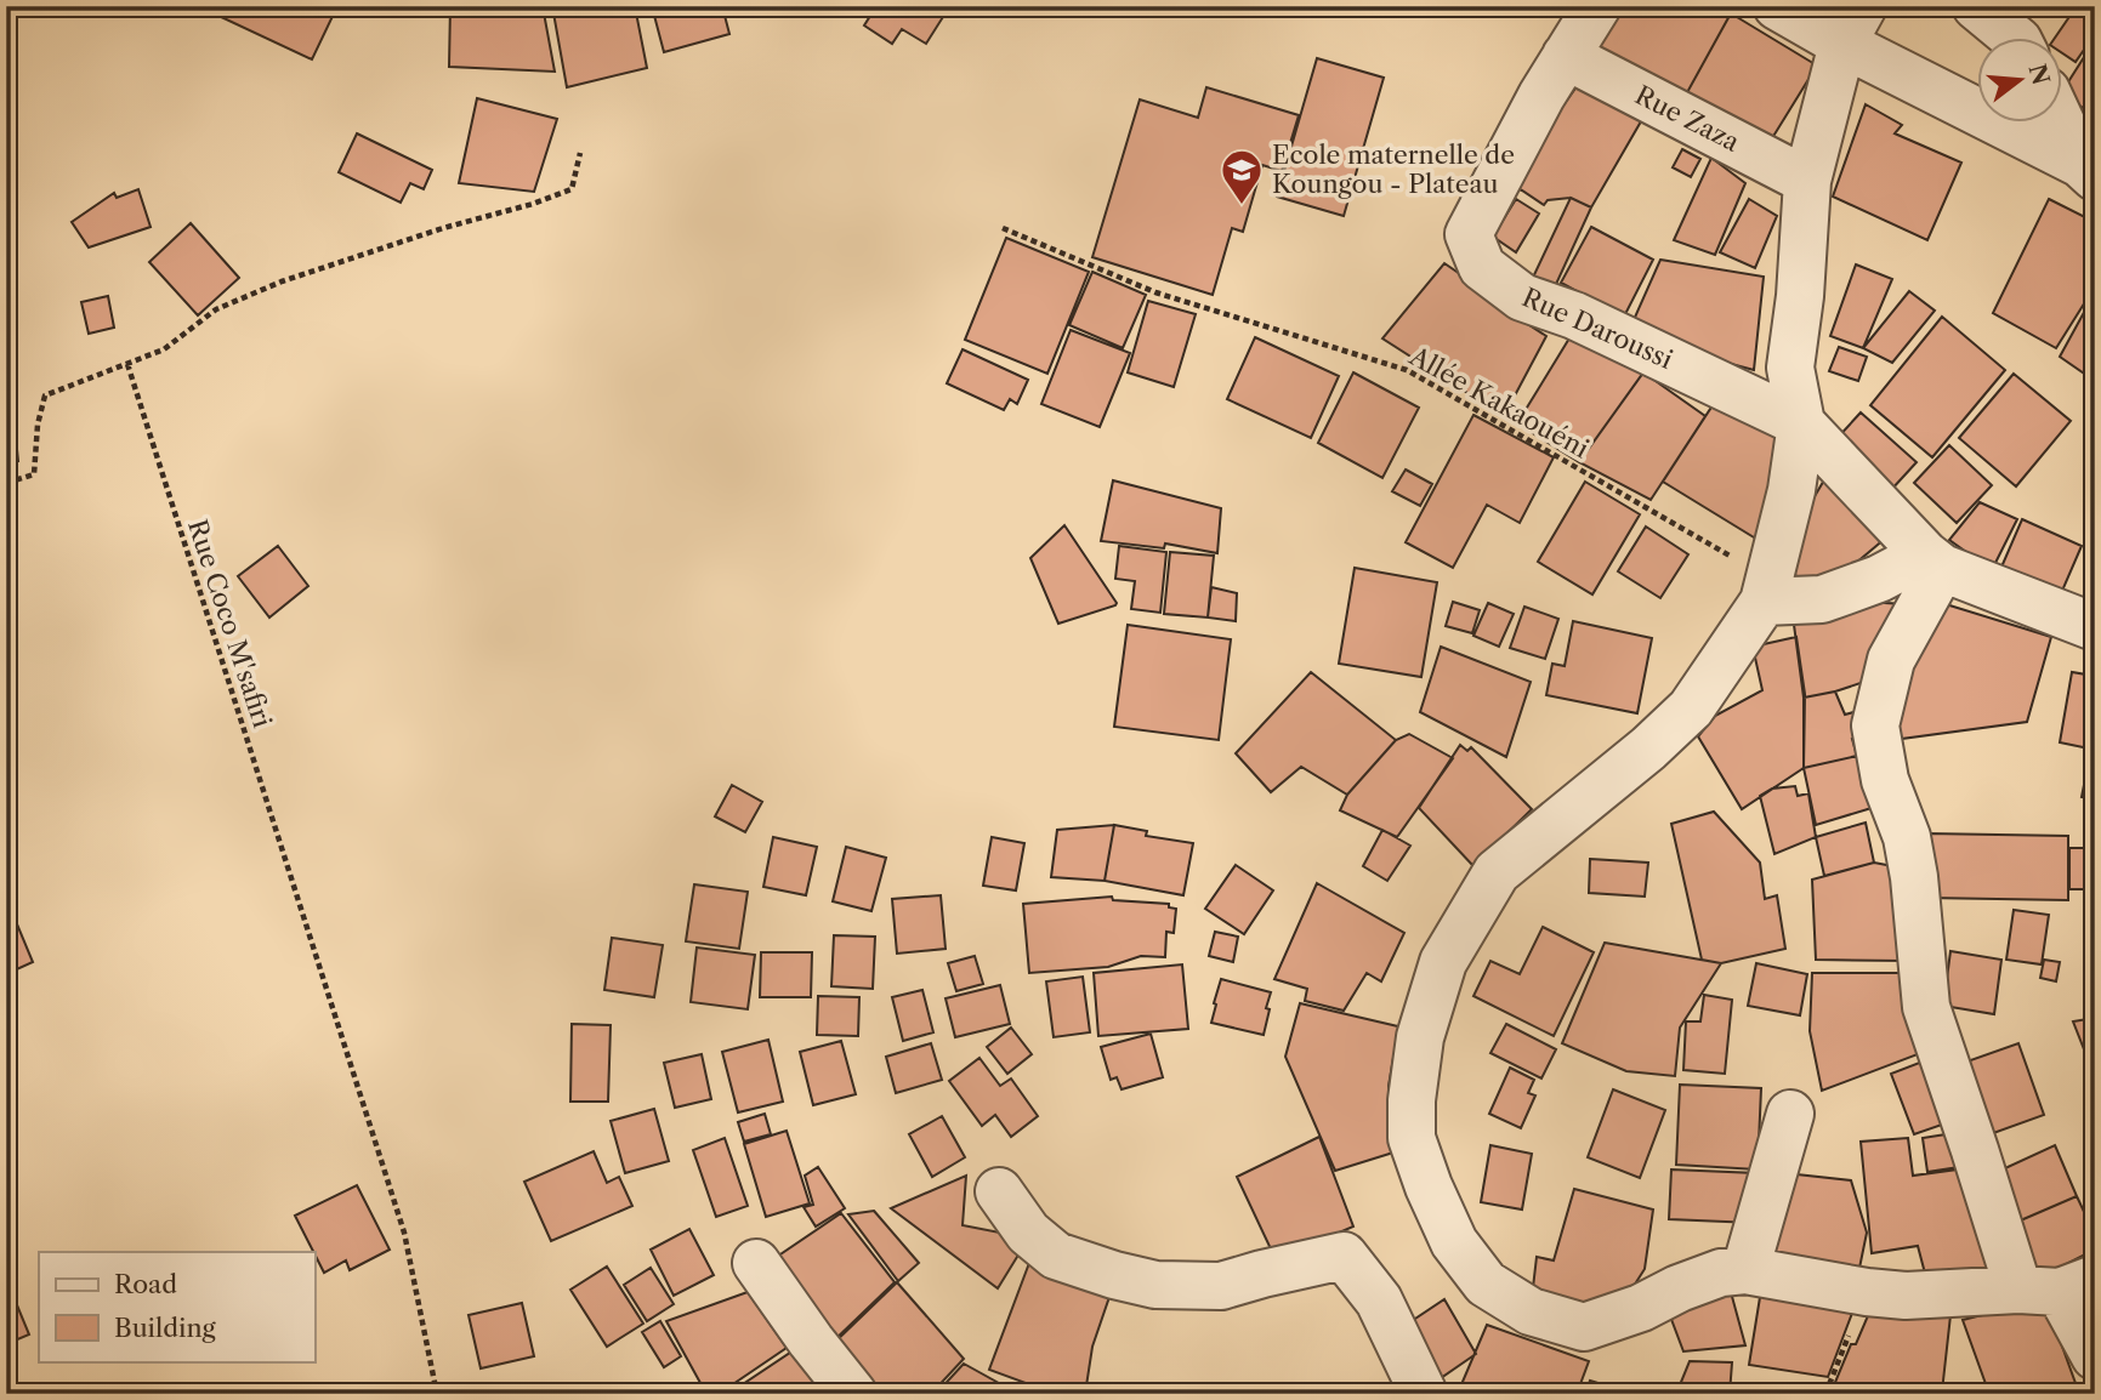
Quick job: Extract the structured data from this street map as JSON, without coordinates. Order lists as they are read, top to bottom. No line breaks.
{"streets":{"street":["Rue Zaza","Rue Daroussi"],"path":["Allée Kakaouéni","Rue Coco M'safiri"]},"crossings":[["Rue Zaza","Rue Daroussi"]],"places":{"school or university":["Ecole maternelle de Koungou - Plateau"]},"legend":["Road","Building"],"north":"right"}
